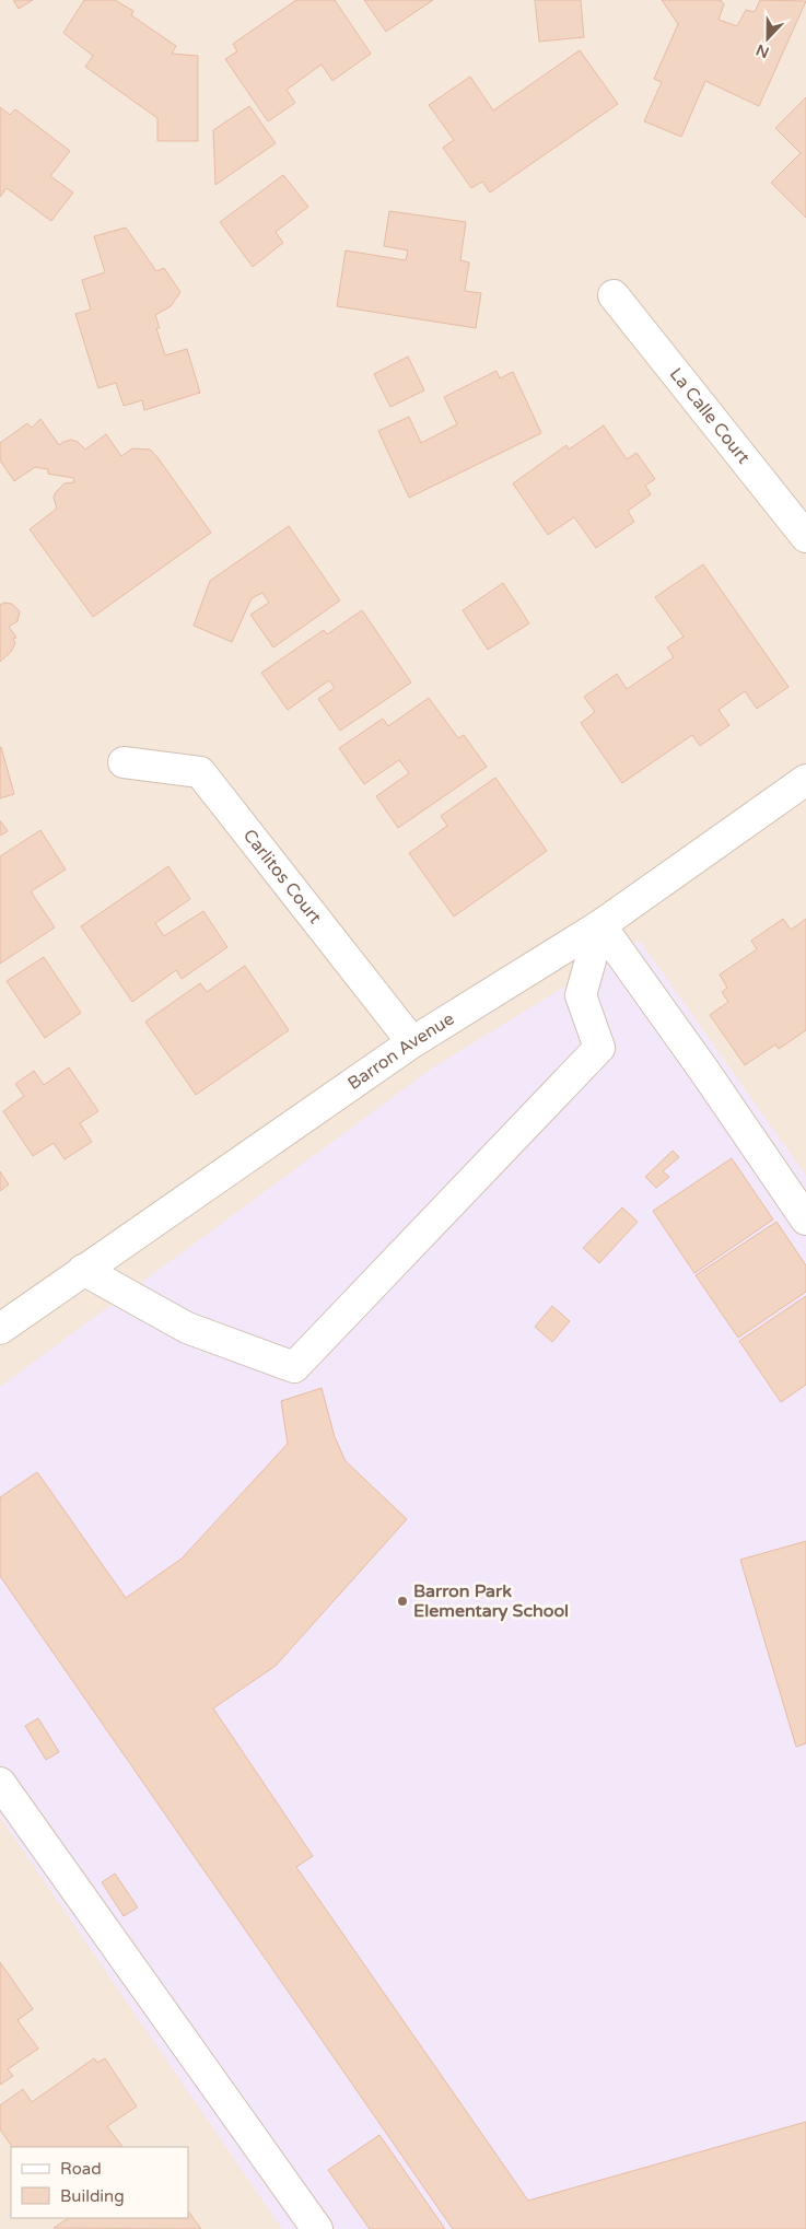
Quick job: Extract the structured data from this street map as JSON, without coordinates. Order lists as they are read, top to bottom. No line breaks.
{"streets":{"street":["La Calle Court","Carlitos Court","Barron Avenue"]},"crossings":[["Carlitos Court","Barron Avenue"]],"places":["Barron Park Elementary School"],"legend":["Road","Building"],"north":"bottom"}
